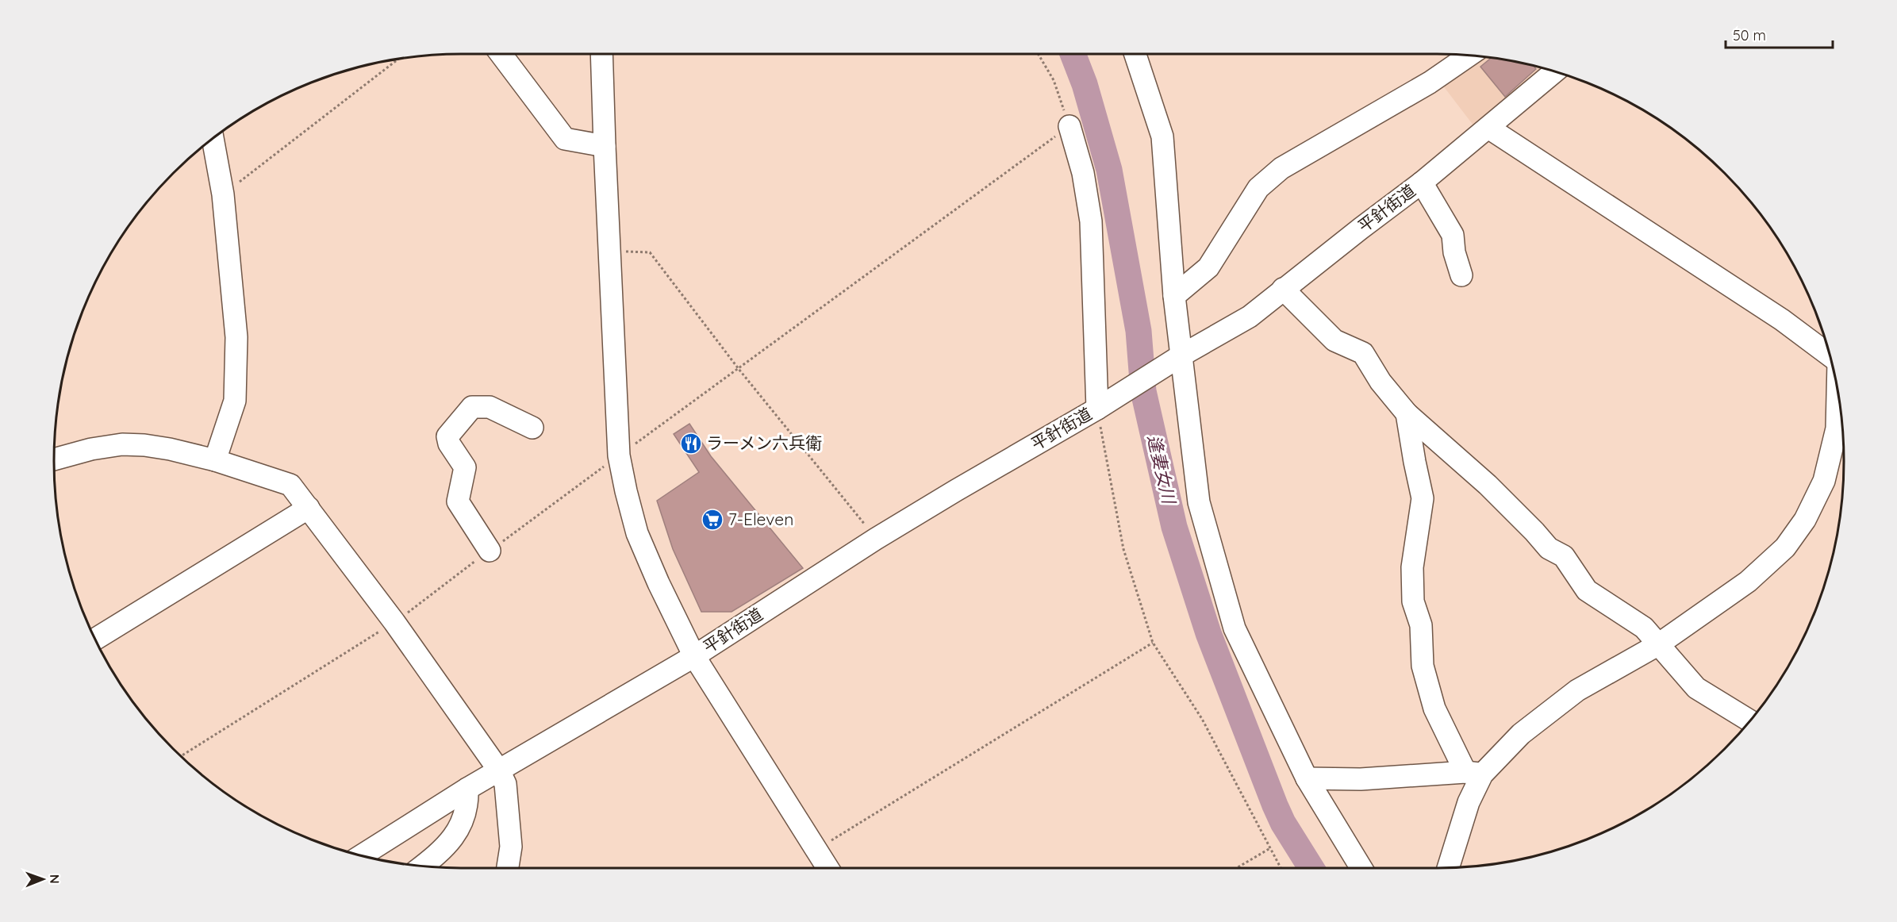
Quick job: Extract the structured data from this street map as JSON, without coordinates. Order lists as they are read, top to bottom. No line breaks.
{"streets":{"street":["平針街道"]},"water":["逢妻女川"],"places":{"restaurant":["ラーメン六兵衛"],"supermarket":["7-Eleven"]},"scale_bar":"50 m","north":"right"}
